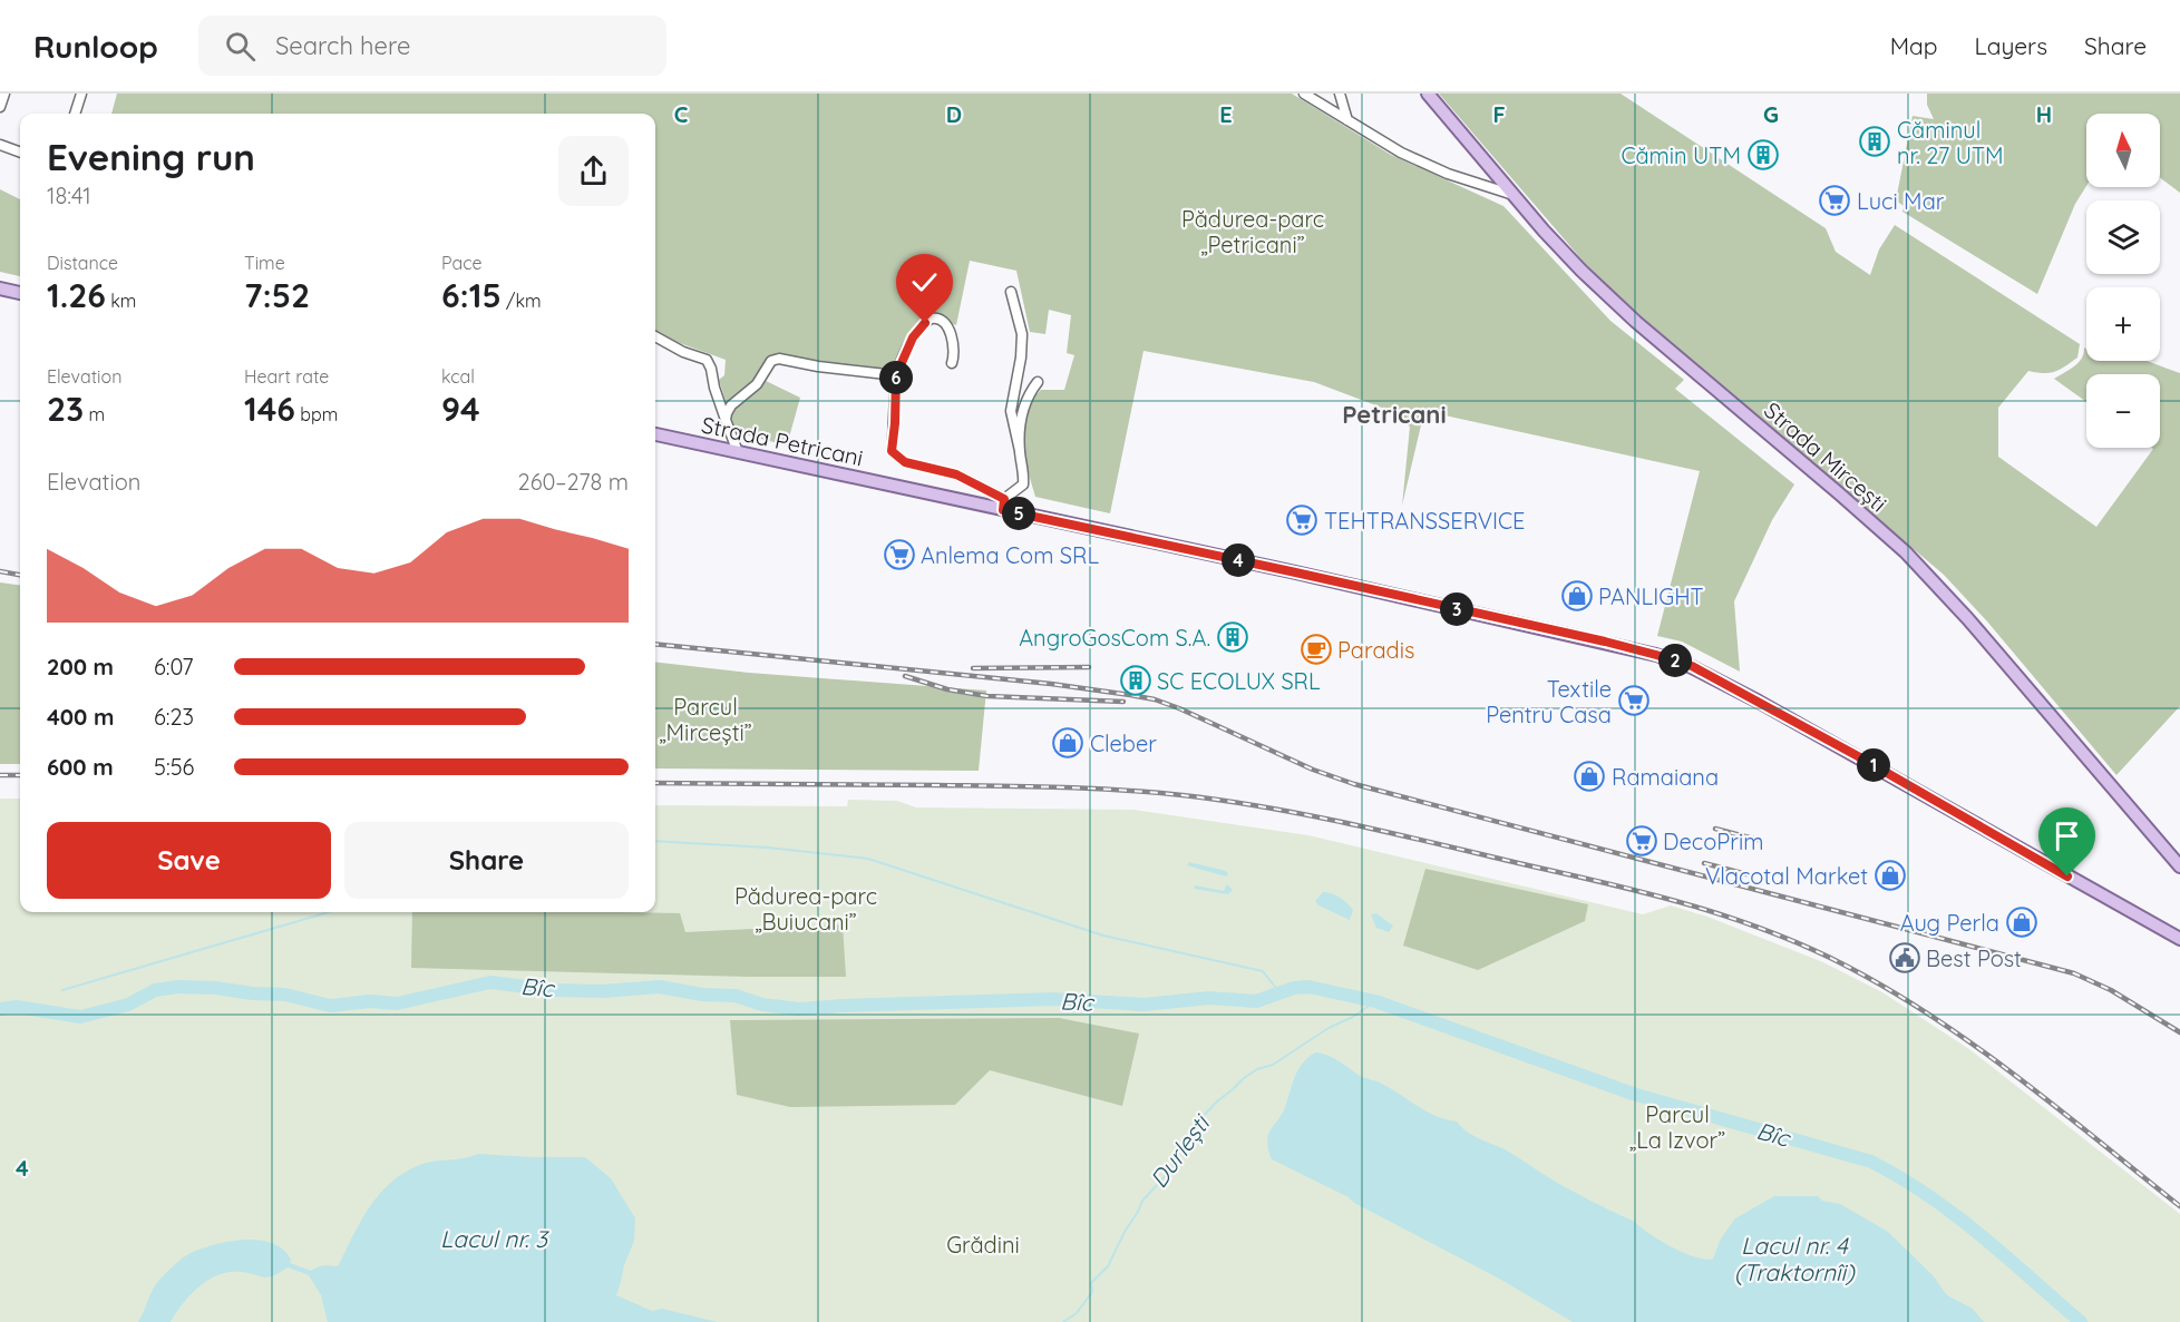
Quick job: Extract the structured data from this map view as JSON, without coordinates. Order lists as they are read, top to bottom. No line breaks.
{"streets":{"main road":["Strada Petricani","Strada Mircești"]},"districts":["Petricani"],"water":["Bîc","Durlești","Lacul nr. 3","Lacul nr. 4 (Traktornîi)"],"parks":["Pădurea-parc „Petricani”","Parcul „Mircești”","Pădurea-parc „Buiucani”","Parcul „La Izvor”","Grădini"],"places":{"building":["Căminul nr. 27 UTM","Cămin UTM","AngroGosCom S.A.","SC ECOLUX SRL"],"supermarket":["Luci Mar","TEHTRANSSERVICE","Anlema Com SRL","Textile Pentru Casa","DecoPrim"],"shop":["PANLIGHT","Cleber","Ramaiana","Vlacotal Market","Aug Perla"],"cafe":["Paradis"],"public building":["Best Post"]},"north":"top","page":{"header":"Runloop","search":"Search here","nav":["Map","Layers","Share"],"map_buttons":["+","−"],"heading":["Evening run","18:41"],"stats":[["Distance","1.26 km"],["Time","7:52"],["Pace","6:15 /km"],["Elevation","23 m"],["Heart rate","146 bpm"],["kcal","94"]],"pins":["6","5","4","3","2","1"],"chart":["Elevation","260–278 m"],"list":[{"name":"200 m","note":"6:07"},{"name":"400 m","note":"6:23"},{"name":"600 m","note":"5:56"}],"buttons":["Save","Share"]},"grid":{"columns":["C","D","E","F","G","H"],"rows":["4"]}}
